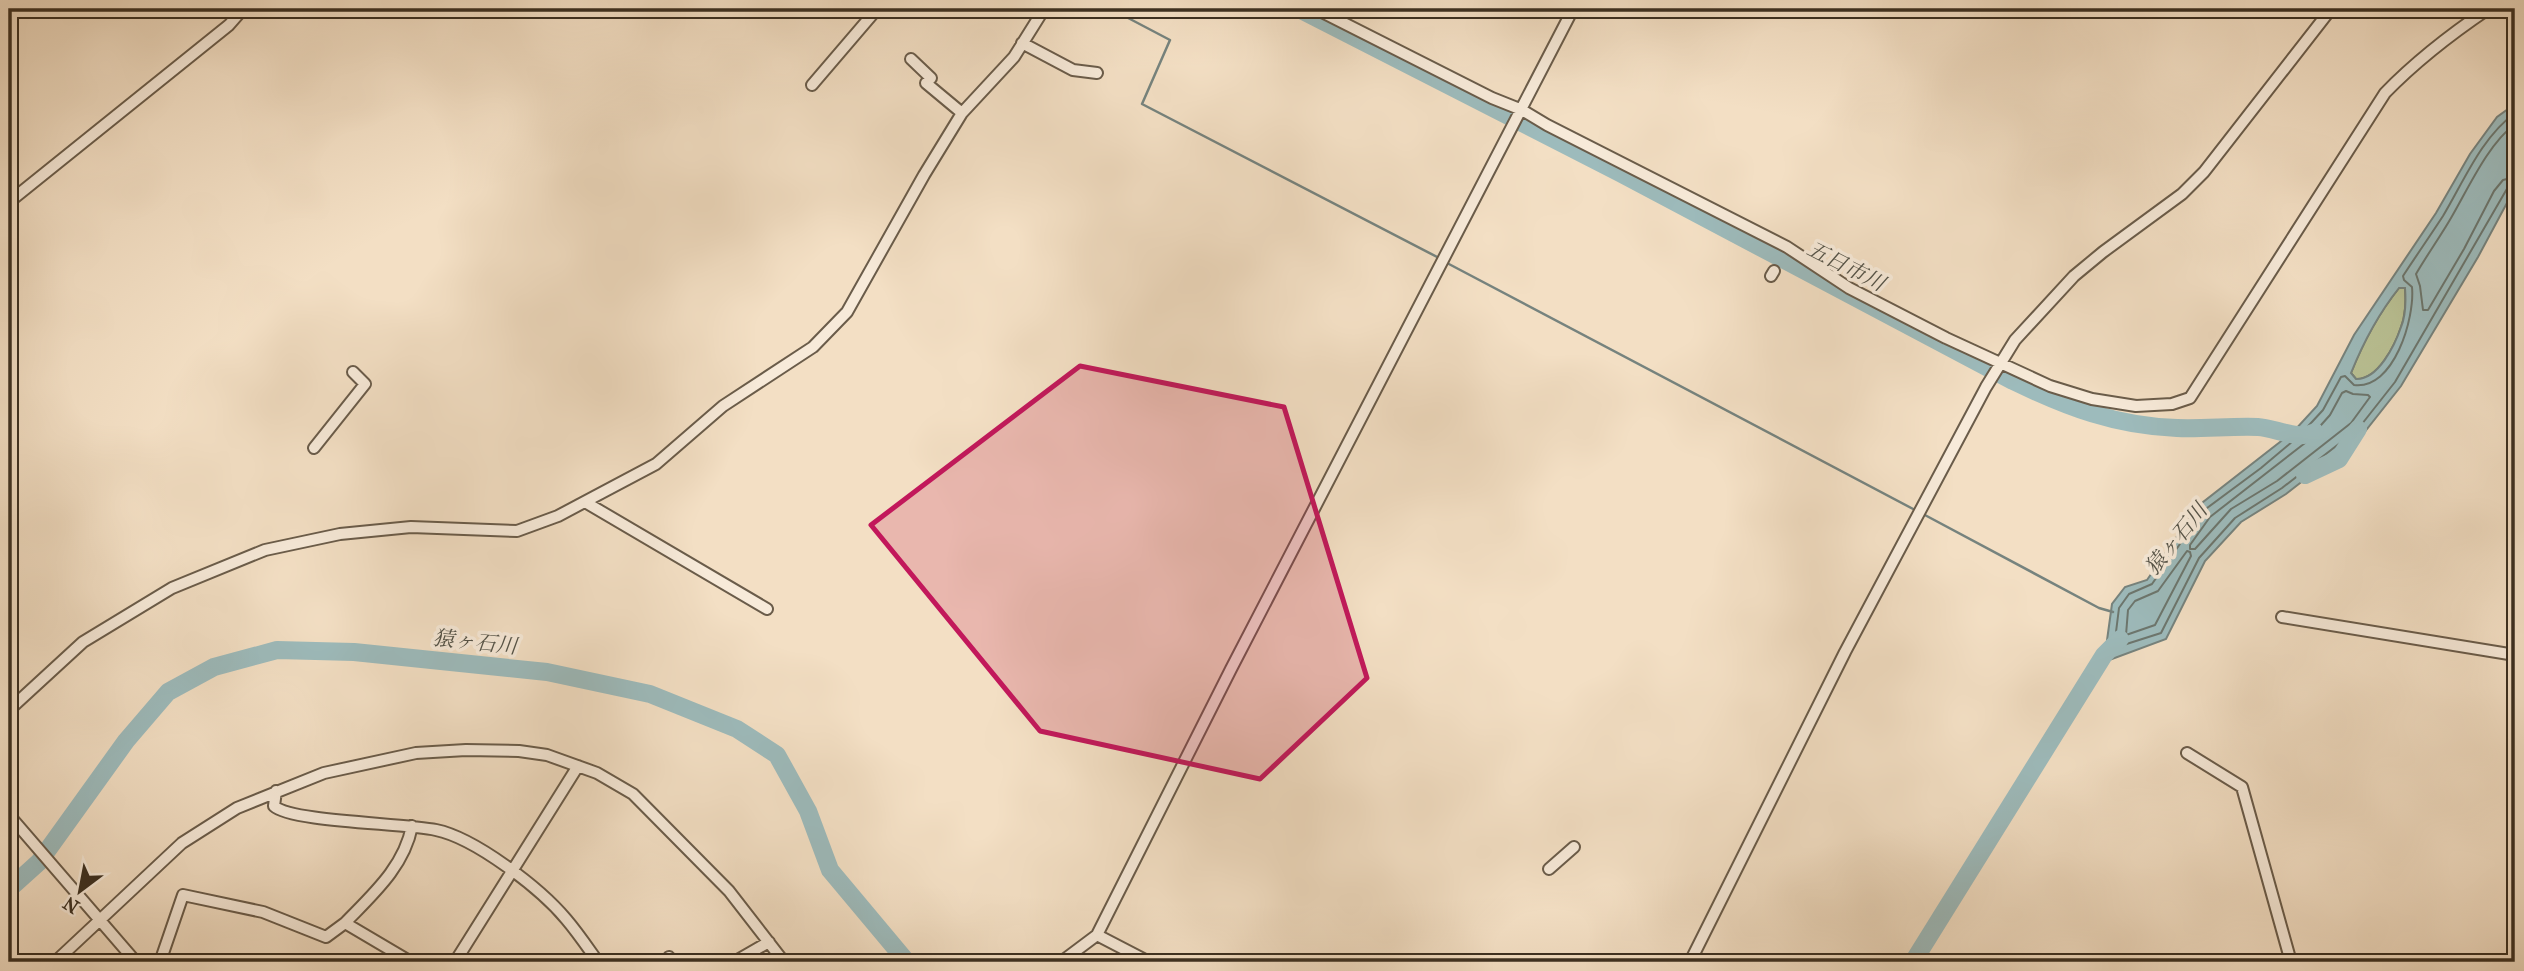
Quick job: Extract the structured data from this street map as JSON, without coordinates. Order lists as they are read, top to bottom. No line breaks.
{"water":["五日市川","猿ヶ石川"],"north":"bottom left"}
